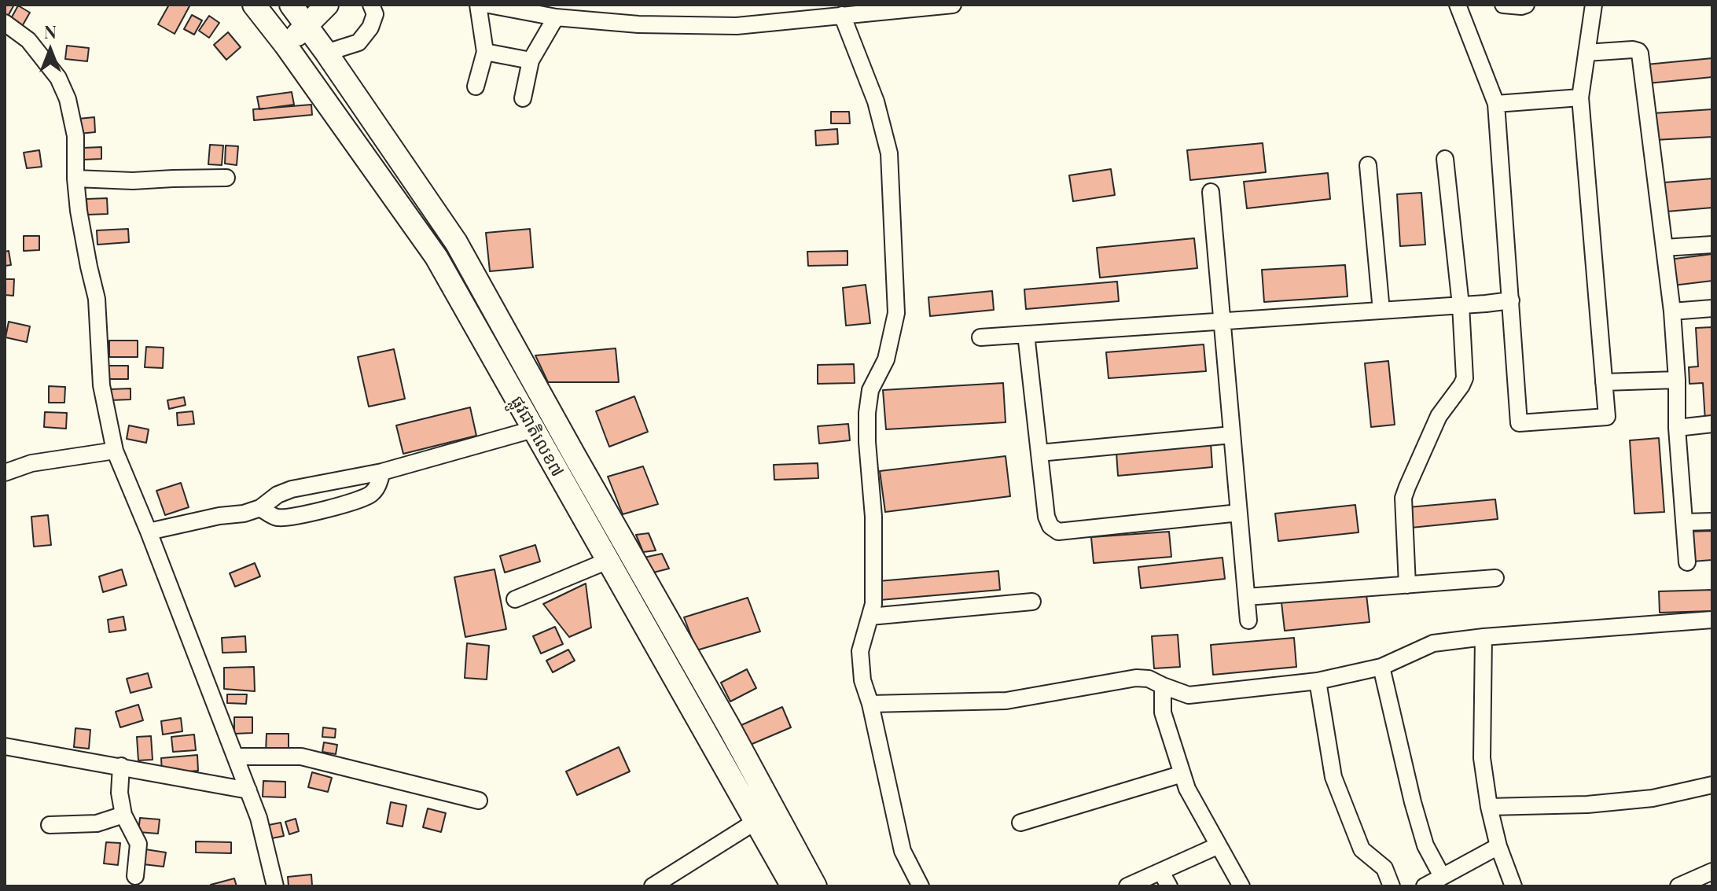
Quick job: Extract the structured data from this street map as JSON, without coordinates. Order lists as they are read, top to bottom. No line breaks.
{"streets":{"highway":["ផ្លូវជាតិលេខ៧"]},"north":"top"}
